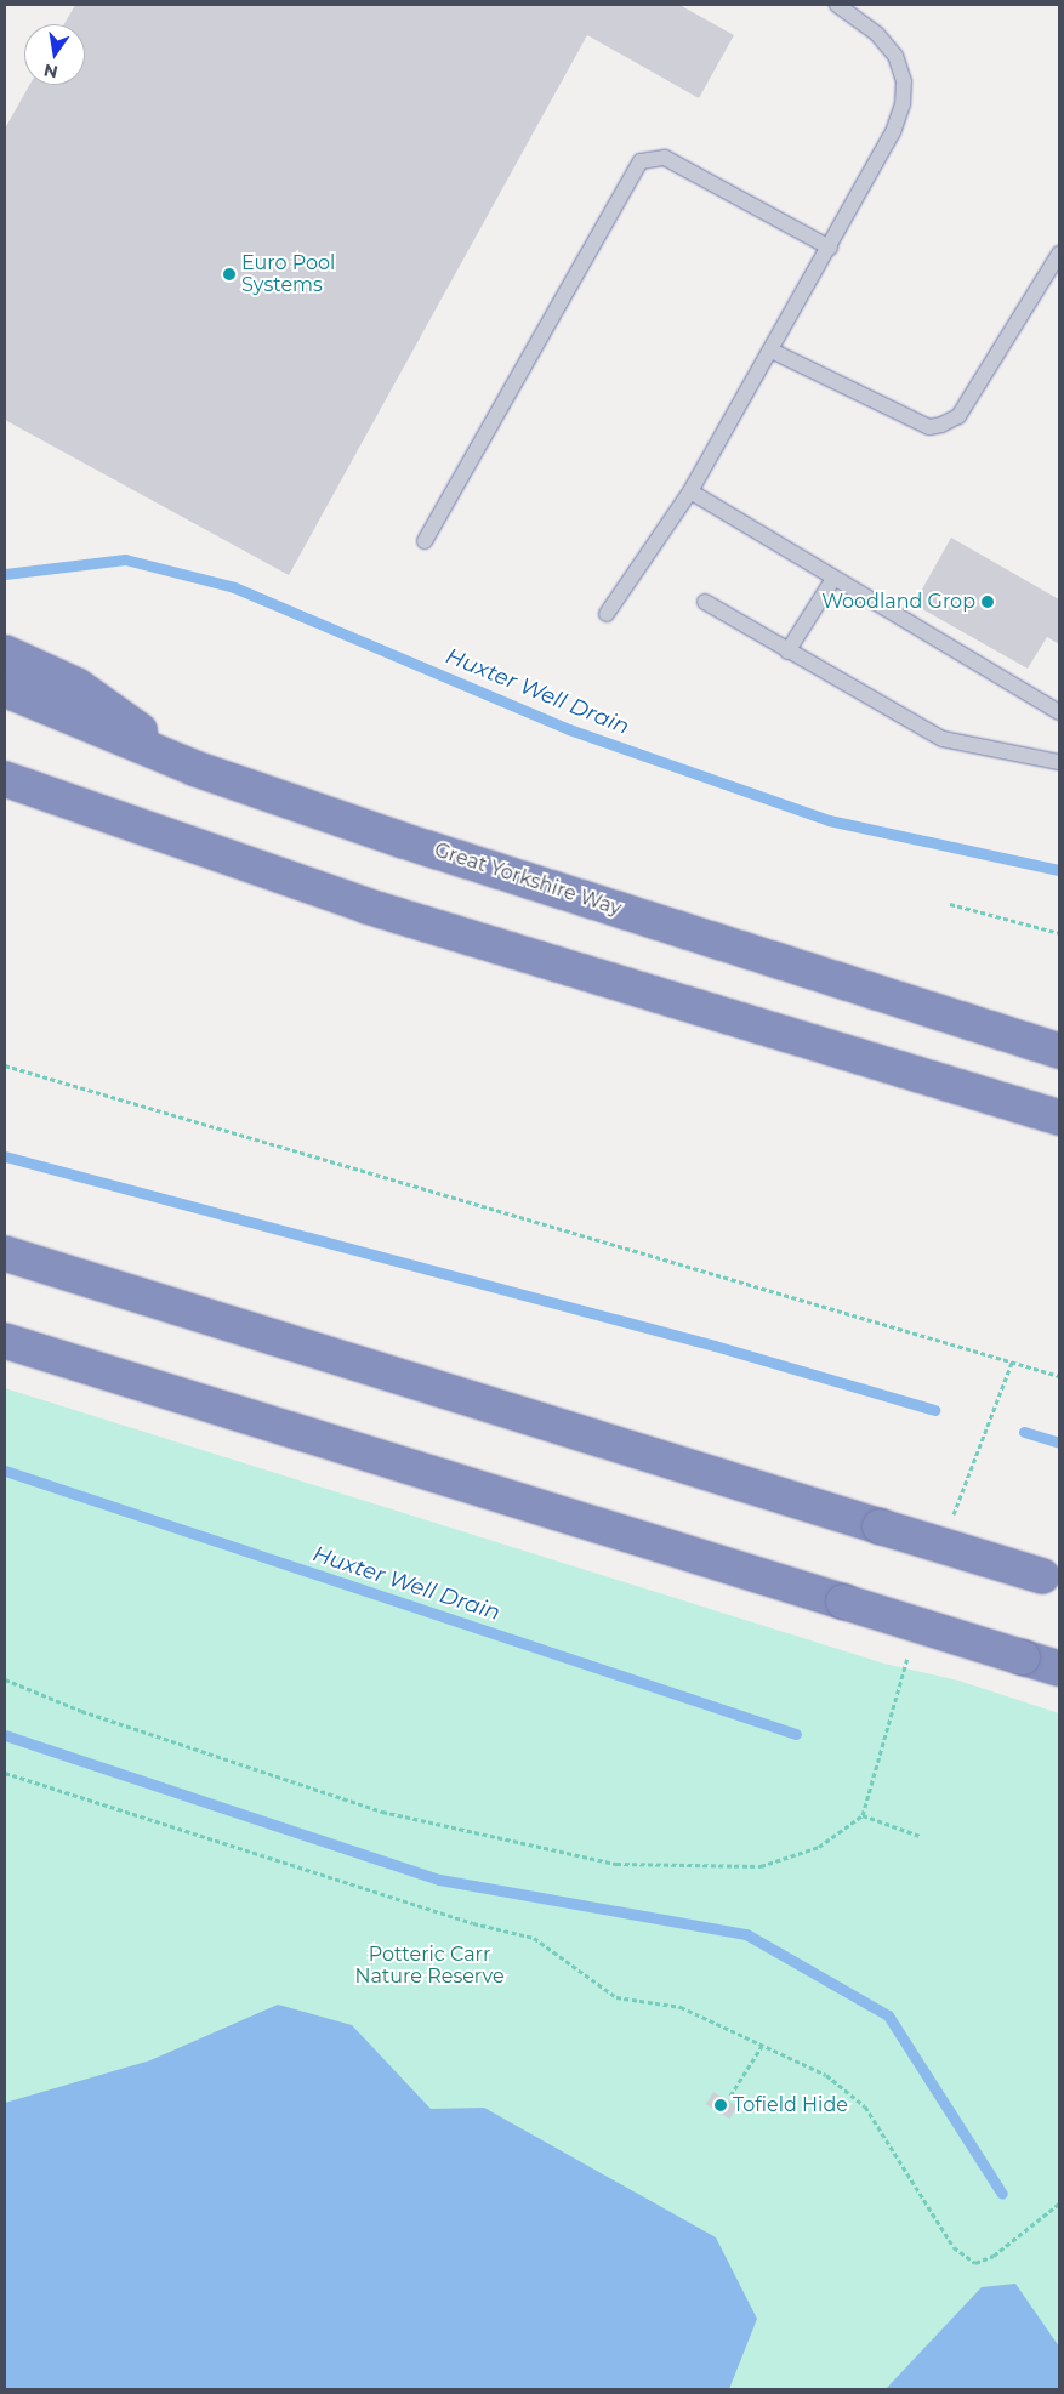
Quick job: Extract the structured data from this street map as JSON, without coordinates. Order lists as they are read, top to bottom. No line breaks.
{"streets":{"highway":["Great Yorkshire Way"]},"water":["Huxter Well Drain"],"parks":["Potteric Carr Nature Reserve"],"places":["Euro Pool Systems","Woodland Grop","Tofield Hide"],"north":"bottom"}
